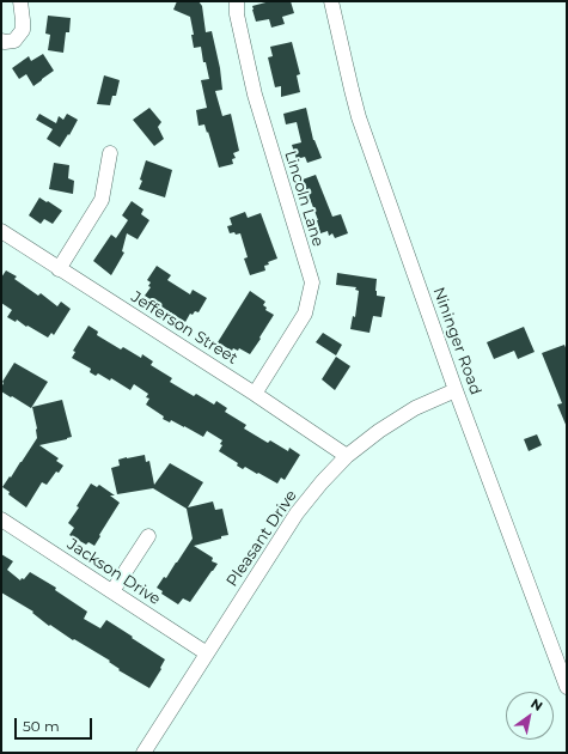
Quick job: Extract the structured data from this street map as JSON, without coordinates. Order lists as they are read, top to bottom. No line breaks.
{"streets":{"street":["Lincoln Lane","Jefferson Street","Nininger Road","Pleasant Drive","Jackson Drive"]},"crossings":[["Lincoln Lane","Jefferson Street"],["Jefferson Street","Pleasant Drive"],["Nininger Road","Pleasant Drive"],["Pleasant Drive","Jackson Drive"]],"scale_bar":"50 m","north":"top right"}
